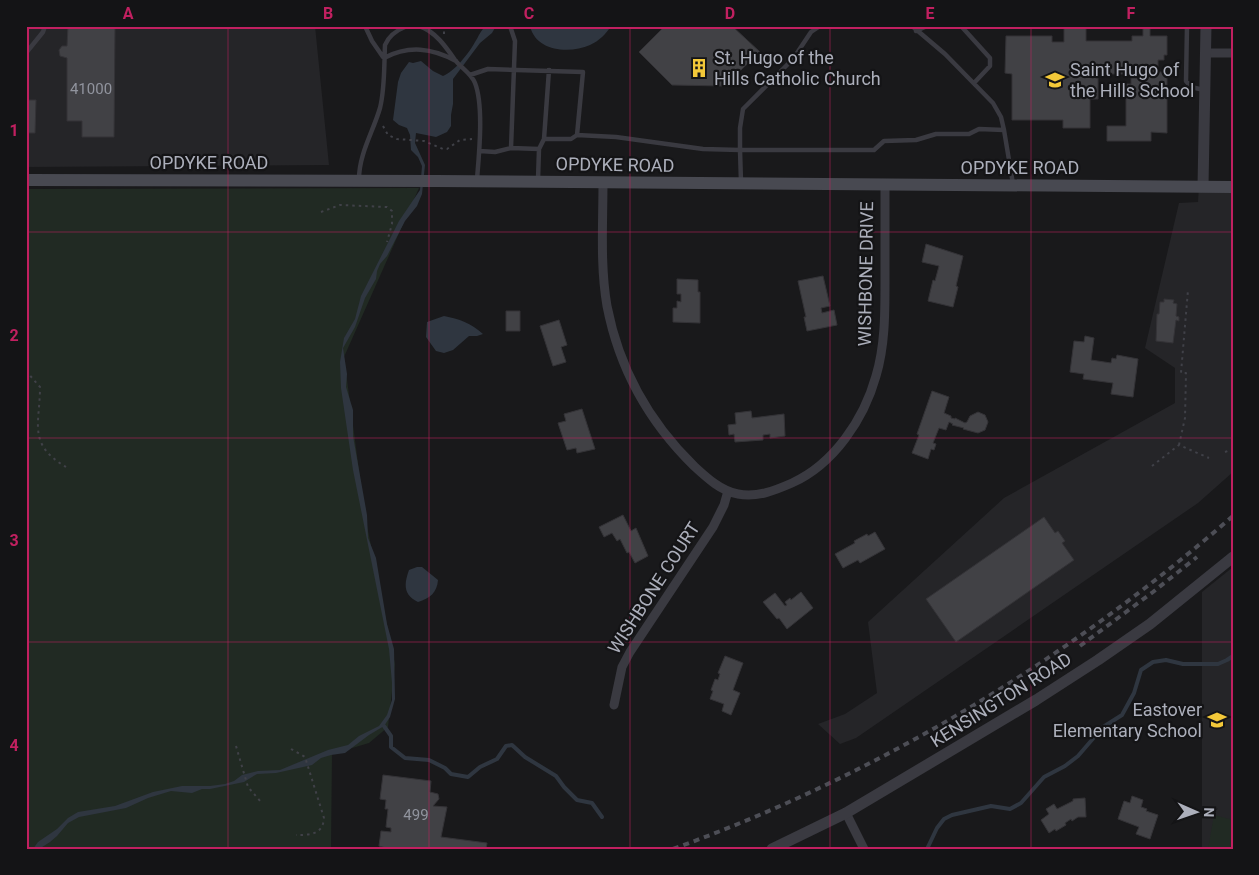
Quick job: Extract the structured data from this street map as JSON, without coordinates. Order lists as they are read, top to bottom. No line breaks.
{"streets":{"main road":["OPDYKE ROAD"],"street":["WISHBONE DRIVE","WISHBONE COURT","KENSINGTON ROAD"]},"crossings":[["OPDYKE ROAD","WISHBONE DRIVE"],["WISHBONE DRIVE","WISHBONE COURT"]],"places":{"building":["St. Hugo of the Hills Catholic Church"],"school or university":["Saint Hugo of the Hills School","Eastover Elementary School"]},"house_numbers":["41000","499"],"north":"right","grid":{"columns":["A","B","C","D","E","F"],"rows":["1","2","3","4"]}}
